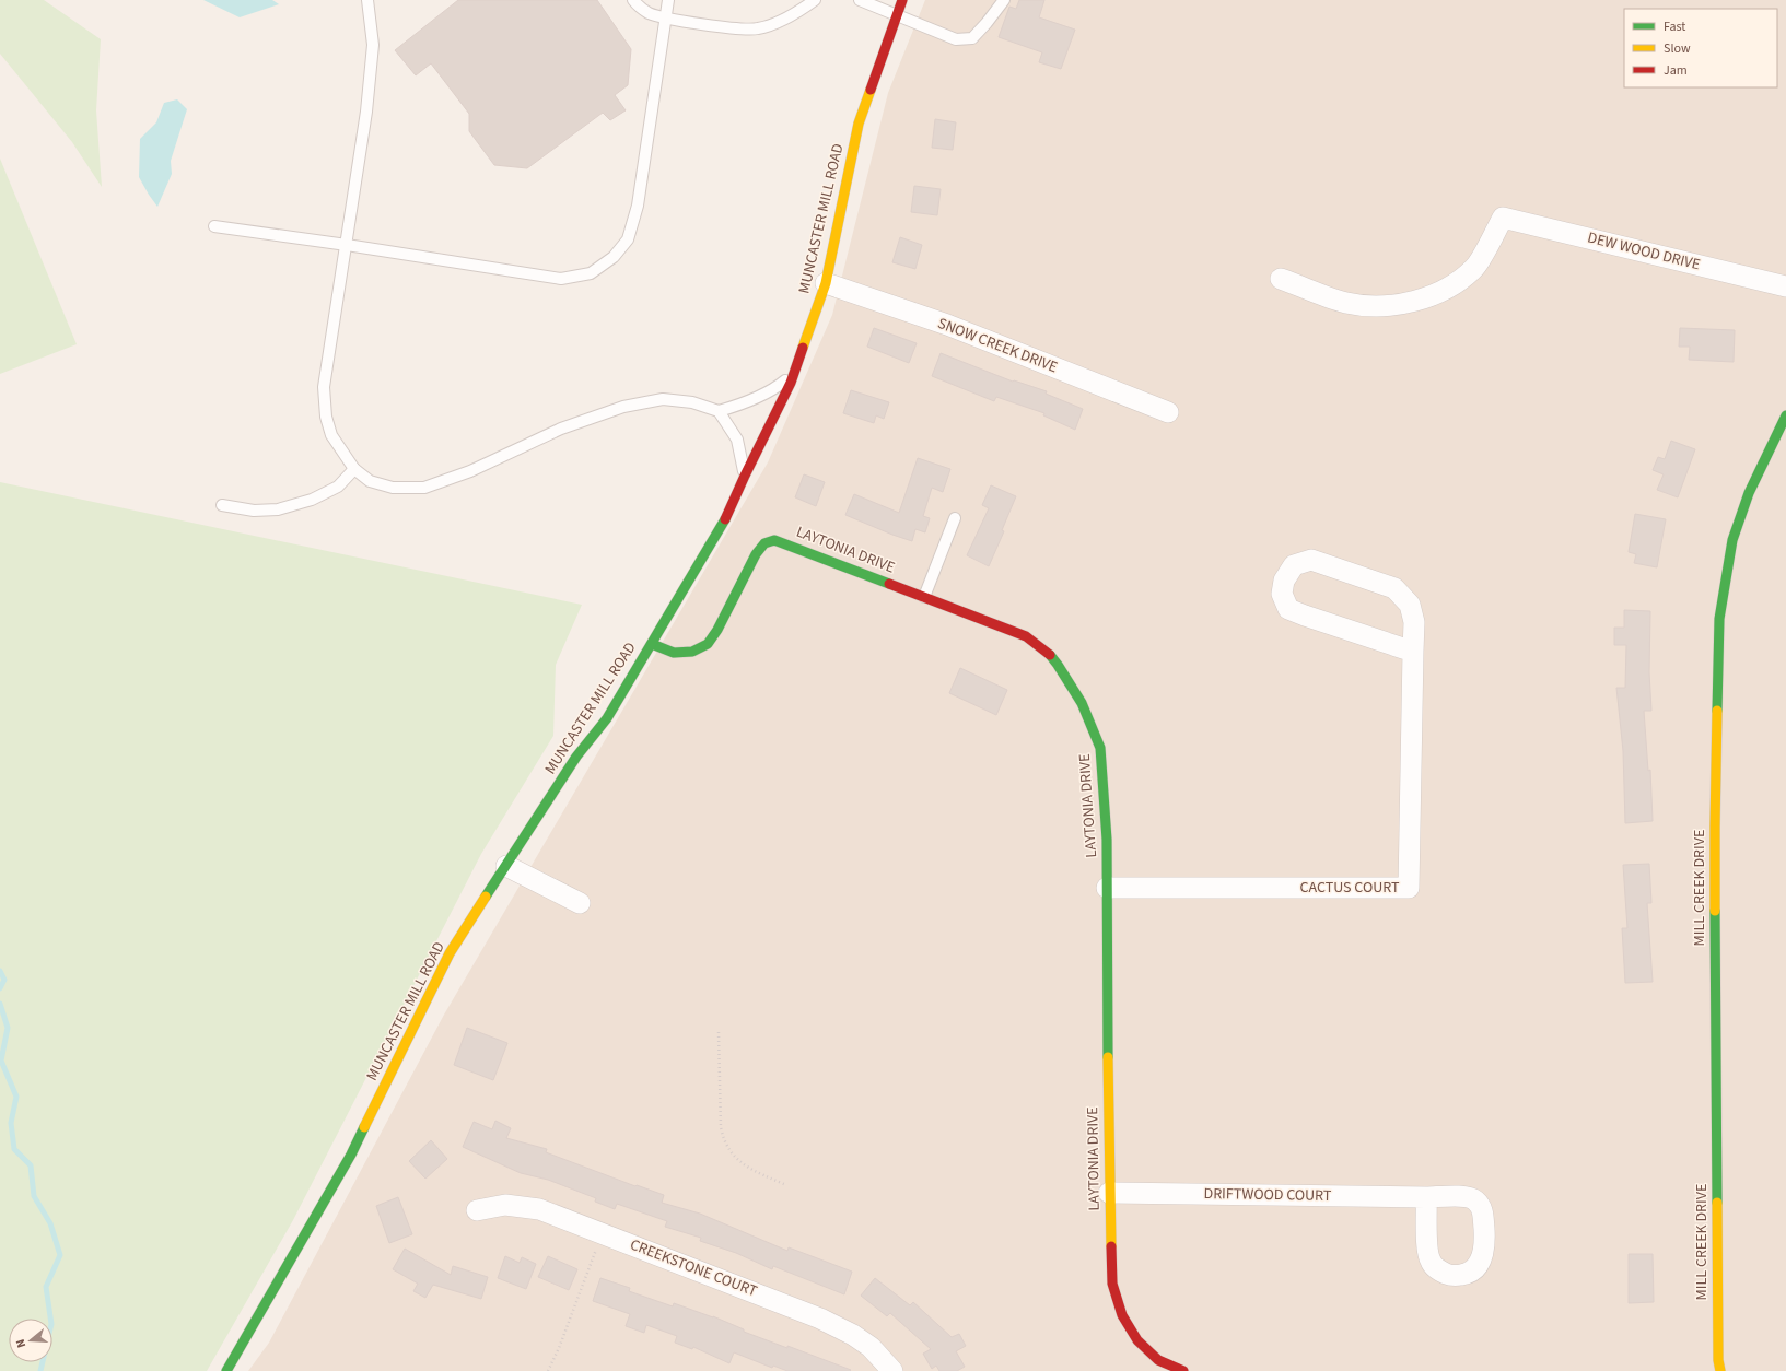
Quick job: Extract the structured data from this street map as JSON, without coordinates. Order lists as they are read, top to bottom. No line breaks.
{"streets":{"street":["MUNCASTER MILL ROAD","DEW WOOD DRIVE","SNOW CREEK DRIVE","LAYTONIA DRIVE","CACTUS COURT","MILL CREEK DRIVE","DRIFTWOOD COURT","CREEKSTONE COURT"]},"crossings":[["MUNCASTER MILL ROAD","SNOW CREEK DRIVE"],["MUNCASTER MILL ROAD","LAYTONIA DRIVE"],["LAYTONIA DRIVE","CACTUS COURT"],["LAYTONIA DRIVE","DRIFTWOOD COURT"]],"legend":["Fast","Slow","Jam"],"north":"left"}
